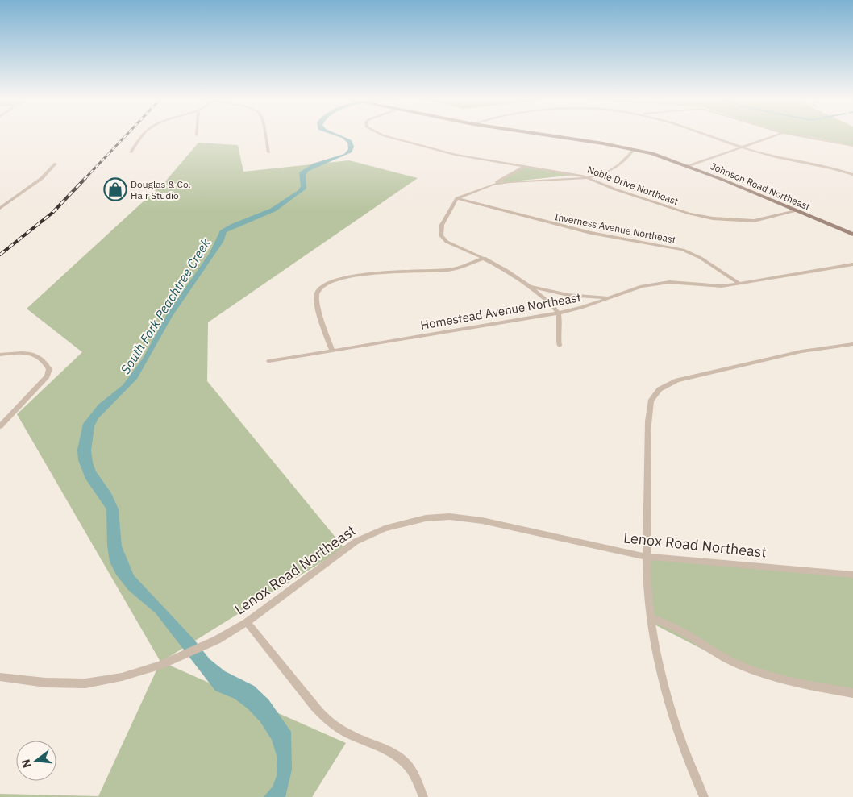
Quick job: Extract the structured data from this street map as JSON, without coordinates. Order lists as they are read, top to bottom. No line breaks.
{"streets":{"street":["Noble Drive Northeast","Johnson Road Northeast","Inverness Avenue Northeast","Homestead Avenue Northeast","Lenox Road Northeast"]},"crossings":[["Noble Drive Northeast","Johnson Road Northeast"],["Inverness Avenue Northeast","Homestead Avenue Northeast"]],"water":["South Fork Peachtree Creek"],"places":{"shop":["Douglas & Co. Hair Studio"]},"north":"left"}
